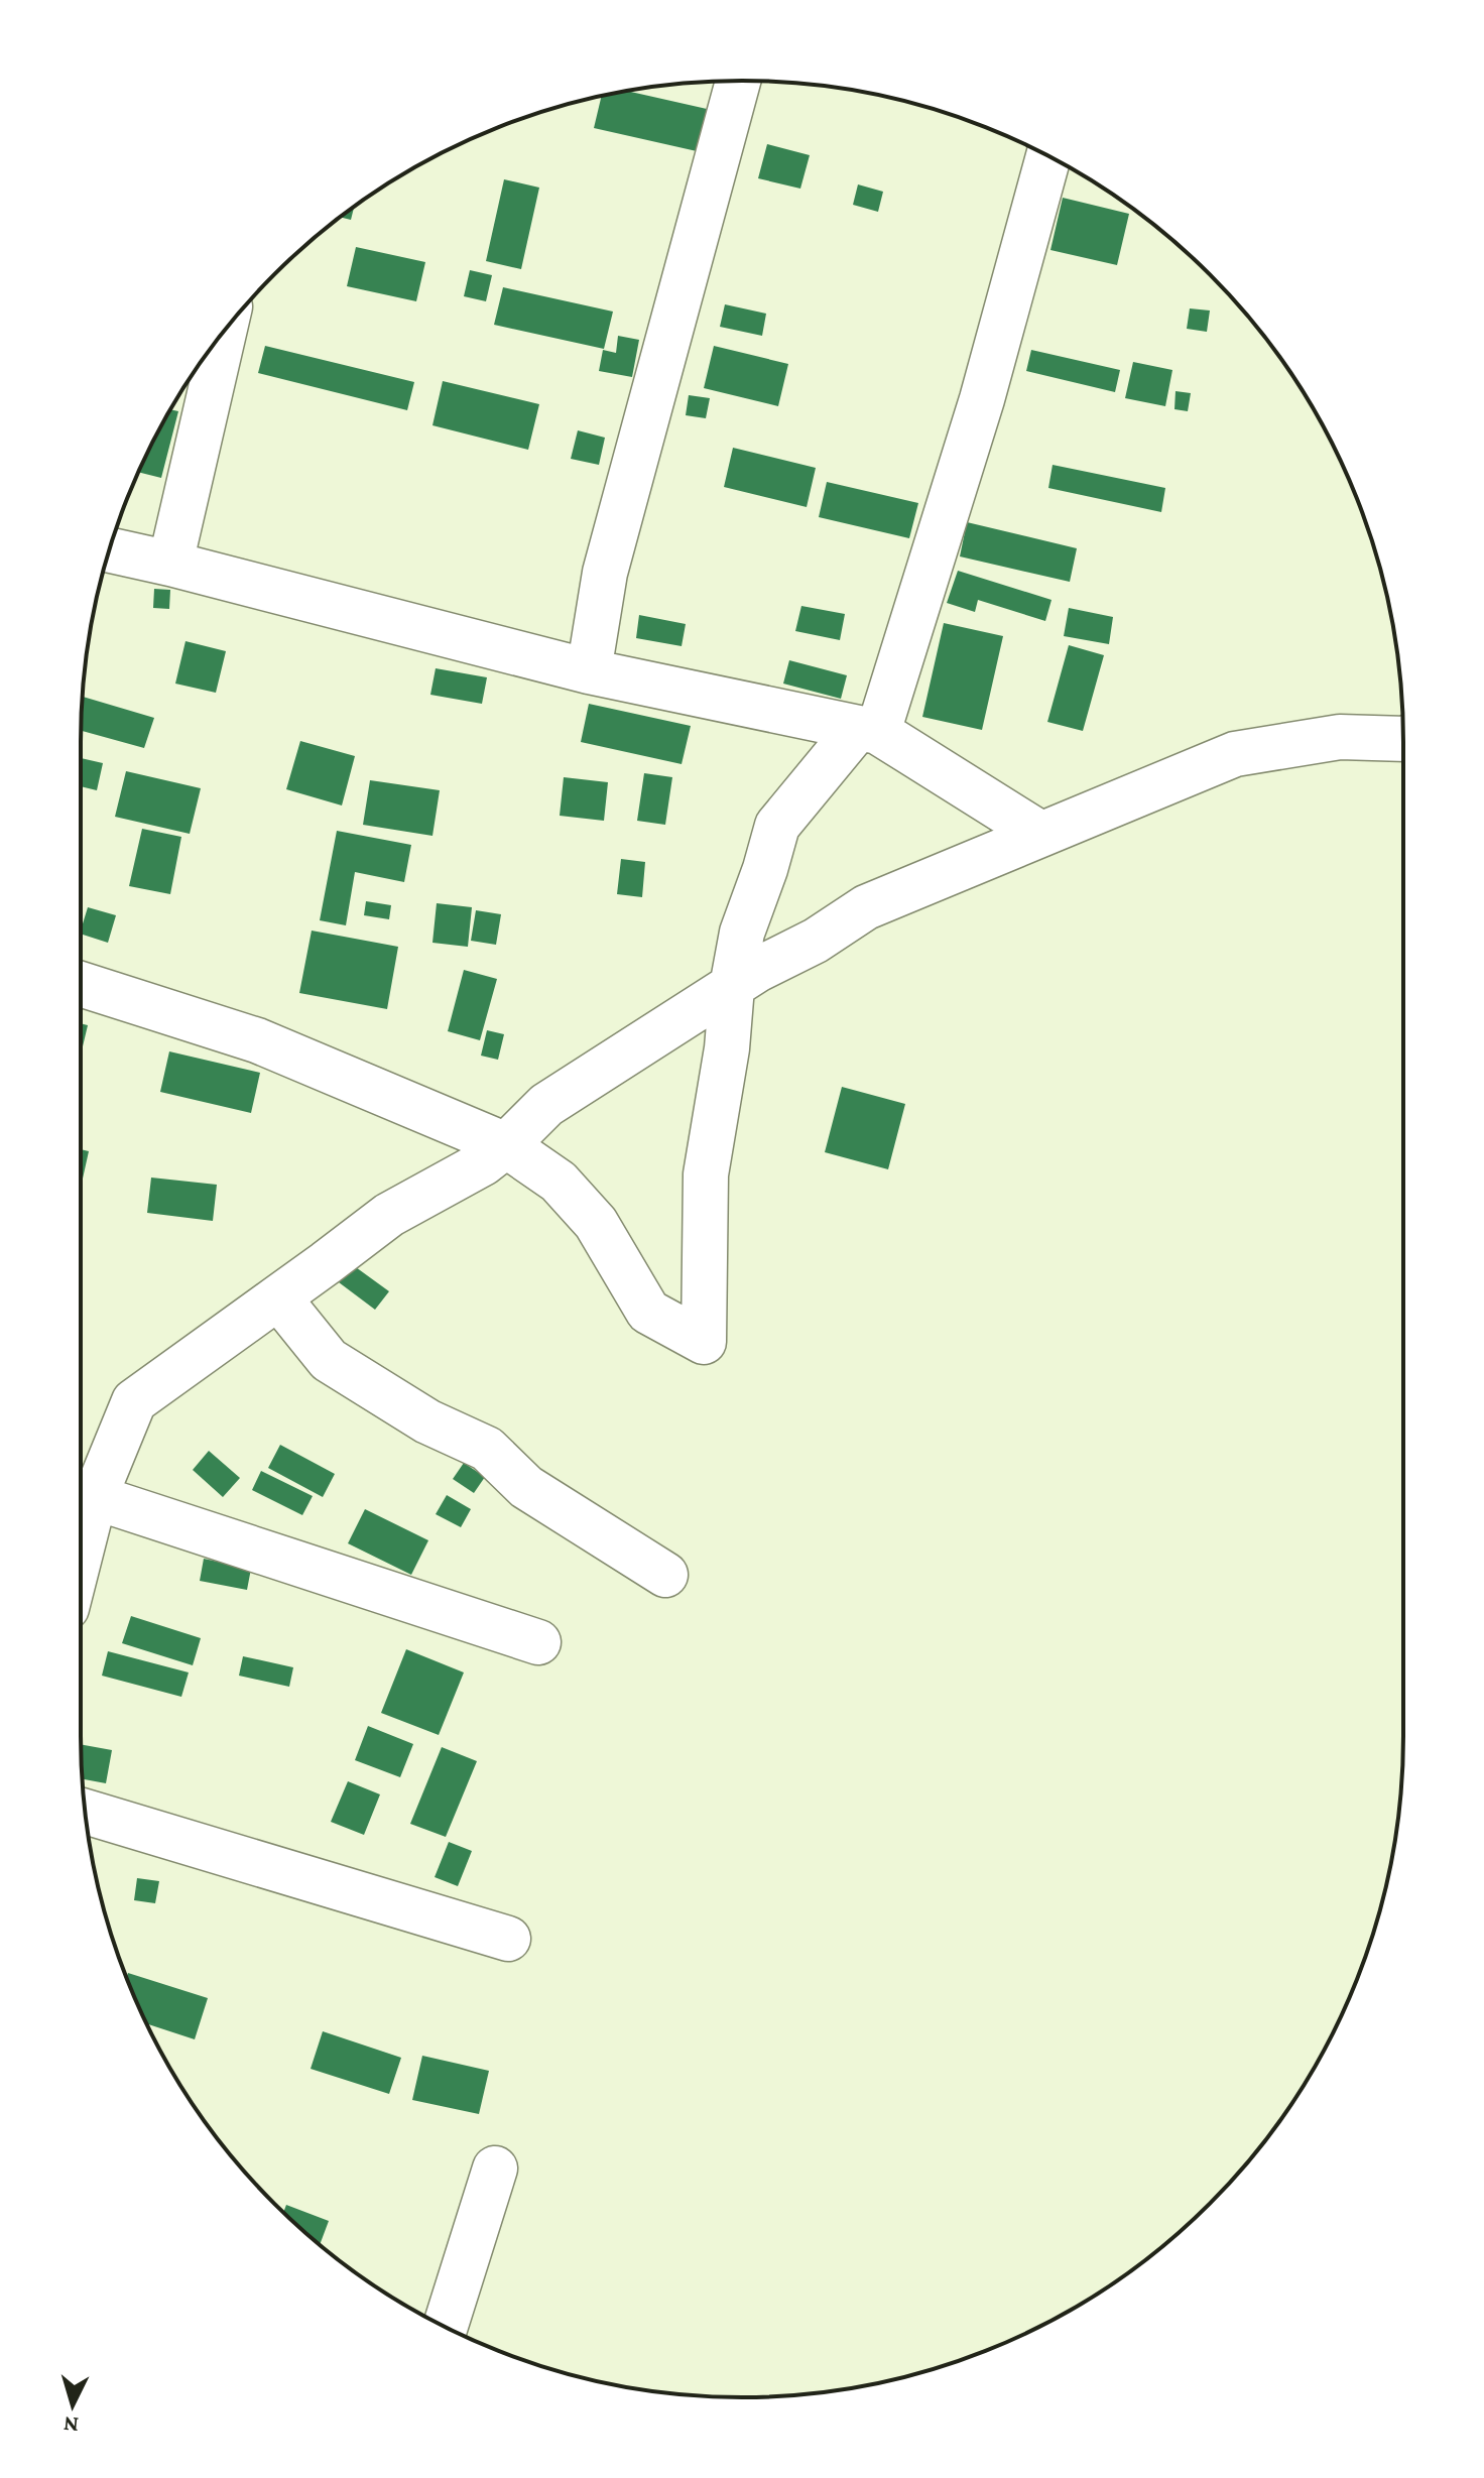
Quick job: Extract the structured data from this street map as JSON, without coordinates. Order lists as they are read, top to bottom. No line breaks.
{"north":"bottom"}
